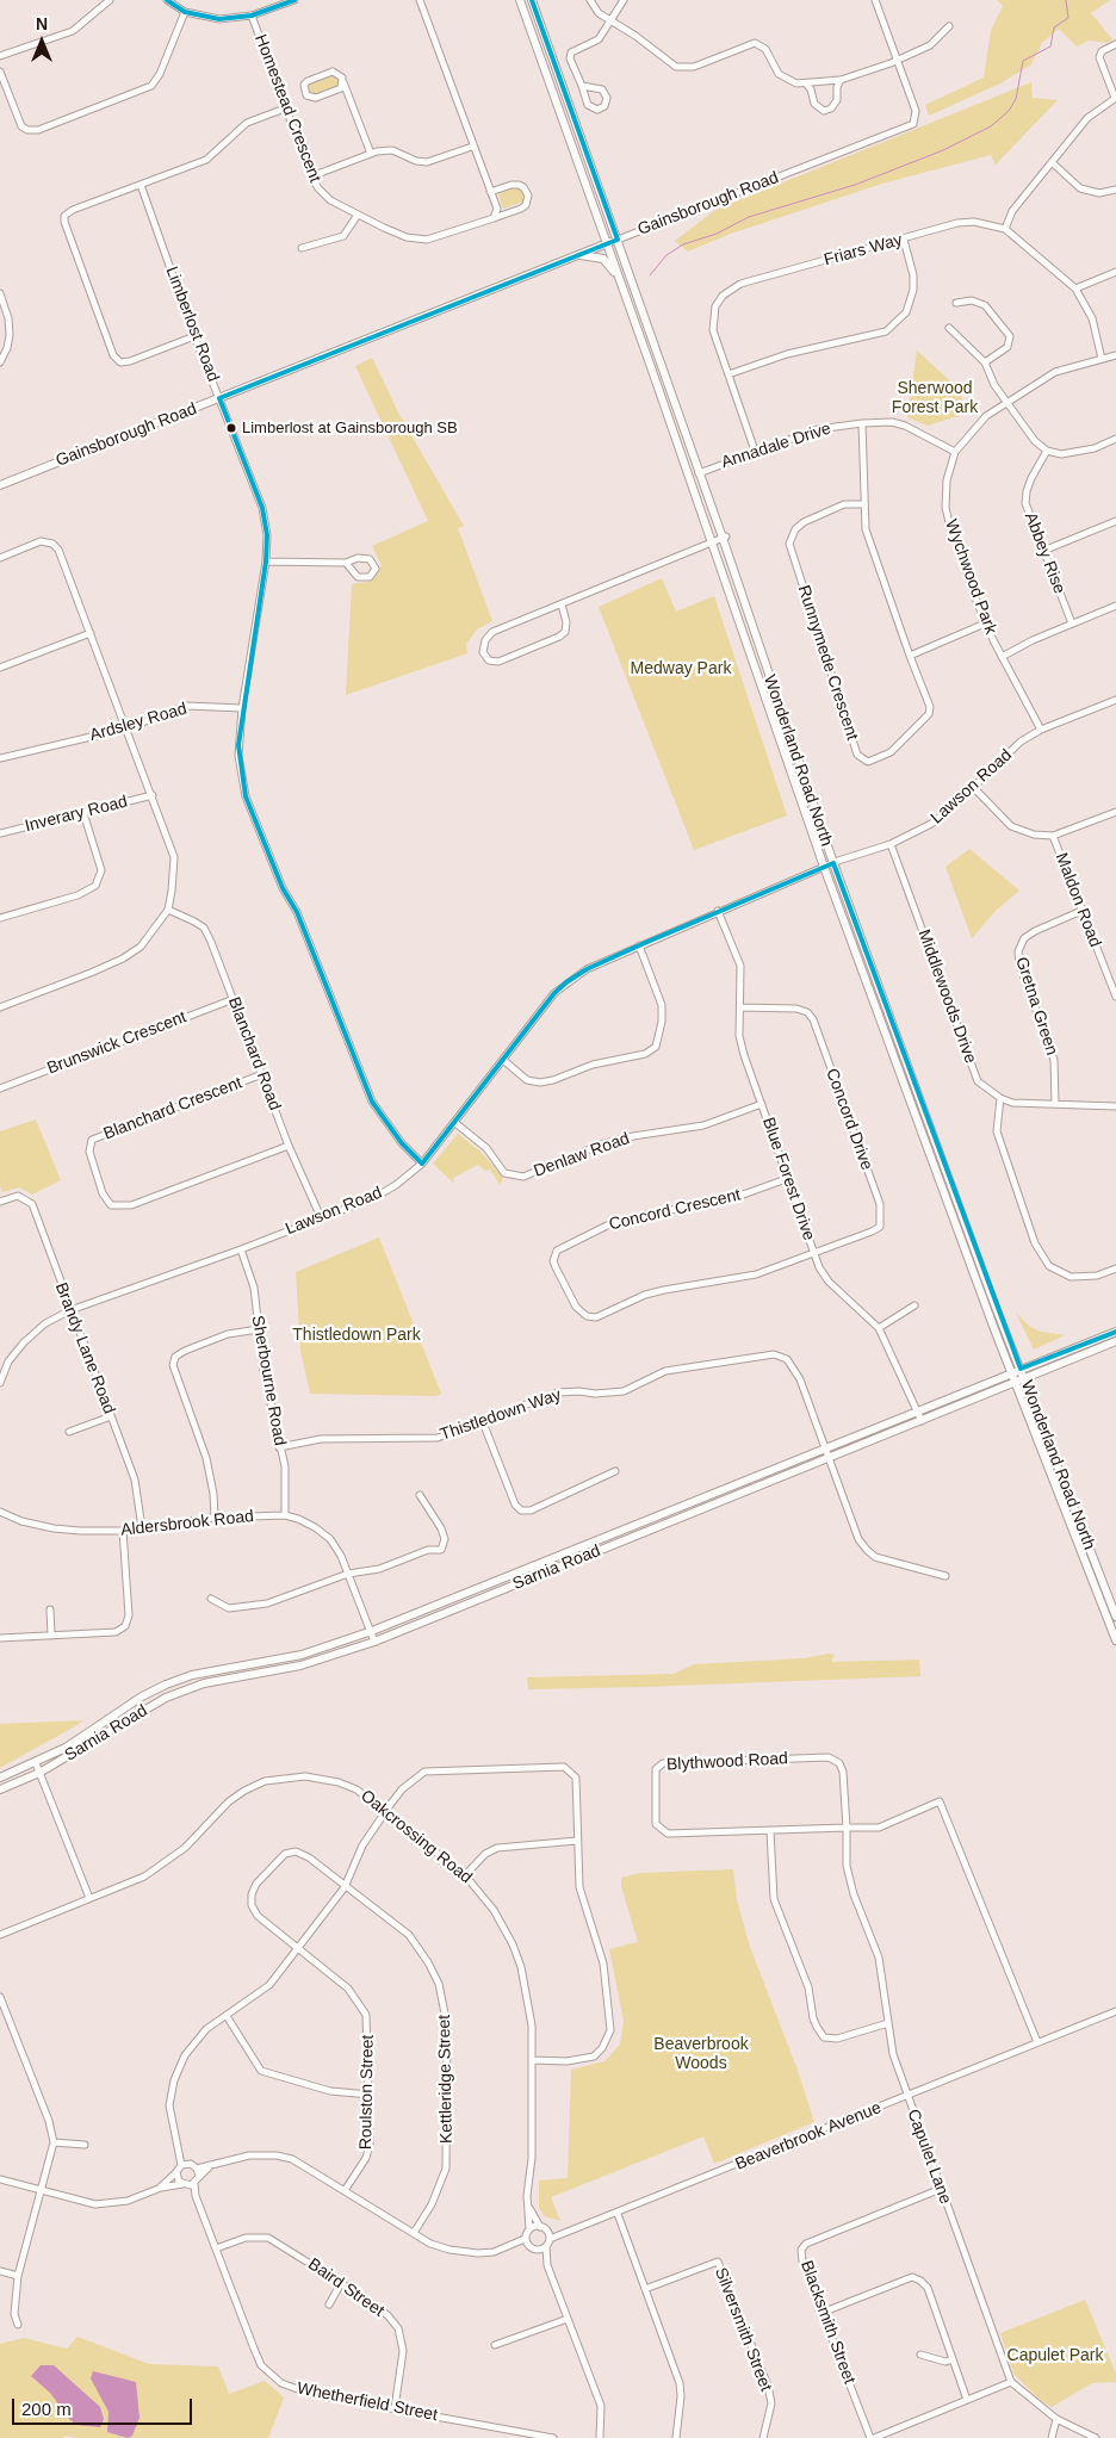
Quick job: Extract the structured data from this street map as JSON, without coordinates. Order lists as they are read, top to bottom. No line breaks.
{"streets":{"main road":["Gainsborough Road","Wonderland Road North","Sarnia Road"],"street":["Homestead Crescent","Friars Way","Limberlost Road","Annadale Drive","Abbey Rise","Wychwood Park","Runnymede Crescent","Ardsley Road","Lawson Road","Inverary Road","Maldon Road","Middlewoods Drive","Gretna Green","Brunswick Crescent","Blanchard Road","Blanchard Crescent","Concord Drive","Denlaw Road","Blue Forest Drive","Concord Crescent","Brandy Lane Road","Sherbourne Road","Thistledown Way","Aldersbrook Road","Blythwood Road","Oakcrossing Road","Kettleridge Street","Roulston Street","Beaverbrook Avenue","Capulet Lane","Baird Street","Blacksmith Street","Silversmith Street","Whetherfield Street"]},"crossings":[["Gainsborough Road","Limberlost Road"],["Gainsborough Road","Wonderland Road North"],["Friars Way","Annadale Drive"],["Friars Way","Wychwood Park"],["Limberlost Road","Ardsley Road"],["Limberlost Road","Lawson Road"],["Annadale Drive","Wychwood Park"],["Annadale Drive","Runnymede Crescent"],["Annadale Drive","Wonderland Road North"],["Wychwood Park","Lawson Road"],["Wonderland Road North","Lawson Road"],["Wonderland Road North","Sarnia Road"],["Lawson Road","Middlewoods Drive"],["Lawson Road","Blanchard Road"],["Lawson Road","Denlaw Road"],["Lawson Road","Blue Forest Drive"],["Lawson Road","Brandy Lane Road"],["Lawson Road","Sherbourne Road"],["Maldon Road","Gretna Green"],["Middlewoods Drive","Gretna Green"],["Brunswick Crescent","Blanchard Road"],["Blanchard Road","Blanchard Crescent"],["Concord Drive","Blue Forest Drive"],["Concord Drive","Concord Crescent"],["Denlaw Road","Blue Forest Drive"],["Blue Forest Drive","Concord Crescent"],["Blue Forest Drive","Sarnia Road"],["Brandy Lane Road","Aldersbrook Road"],["Sherbourne Road","Thistledown Way"],["Sherbourne Road","Aldersbrook Road"],["Thistledown Way","Sarnia Road"],["Aldersbrook Road","Sarnia Road"],["Blythwood Road","Beaverbrook Avenue"],["Blythwood Road","Capulet Lane"],["Oakcrossing Road","Beaverbrook Avenue"],["Kettleridge Street","Roulston Street"],["Beaverbrook Avenue","Capulet Lane"],["Capulet Lane","Blacksmith Street"],["Baird Street","Whetherfield Street"]],"parks":["Sherwood Forest Park","Medway Park","Thistledown Park","Beaverbrook Woods","Capulet Park"],"places":["Limberlost at Gainsborough SB"],"scale_bar":"200 m","north":"top"}
